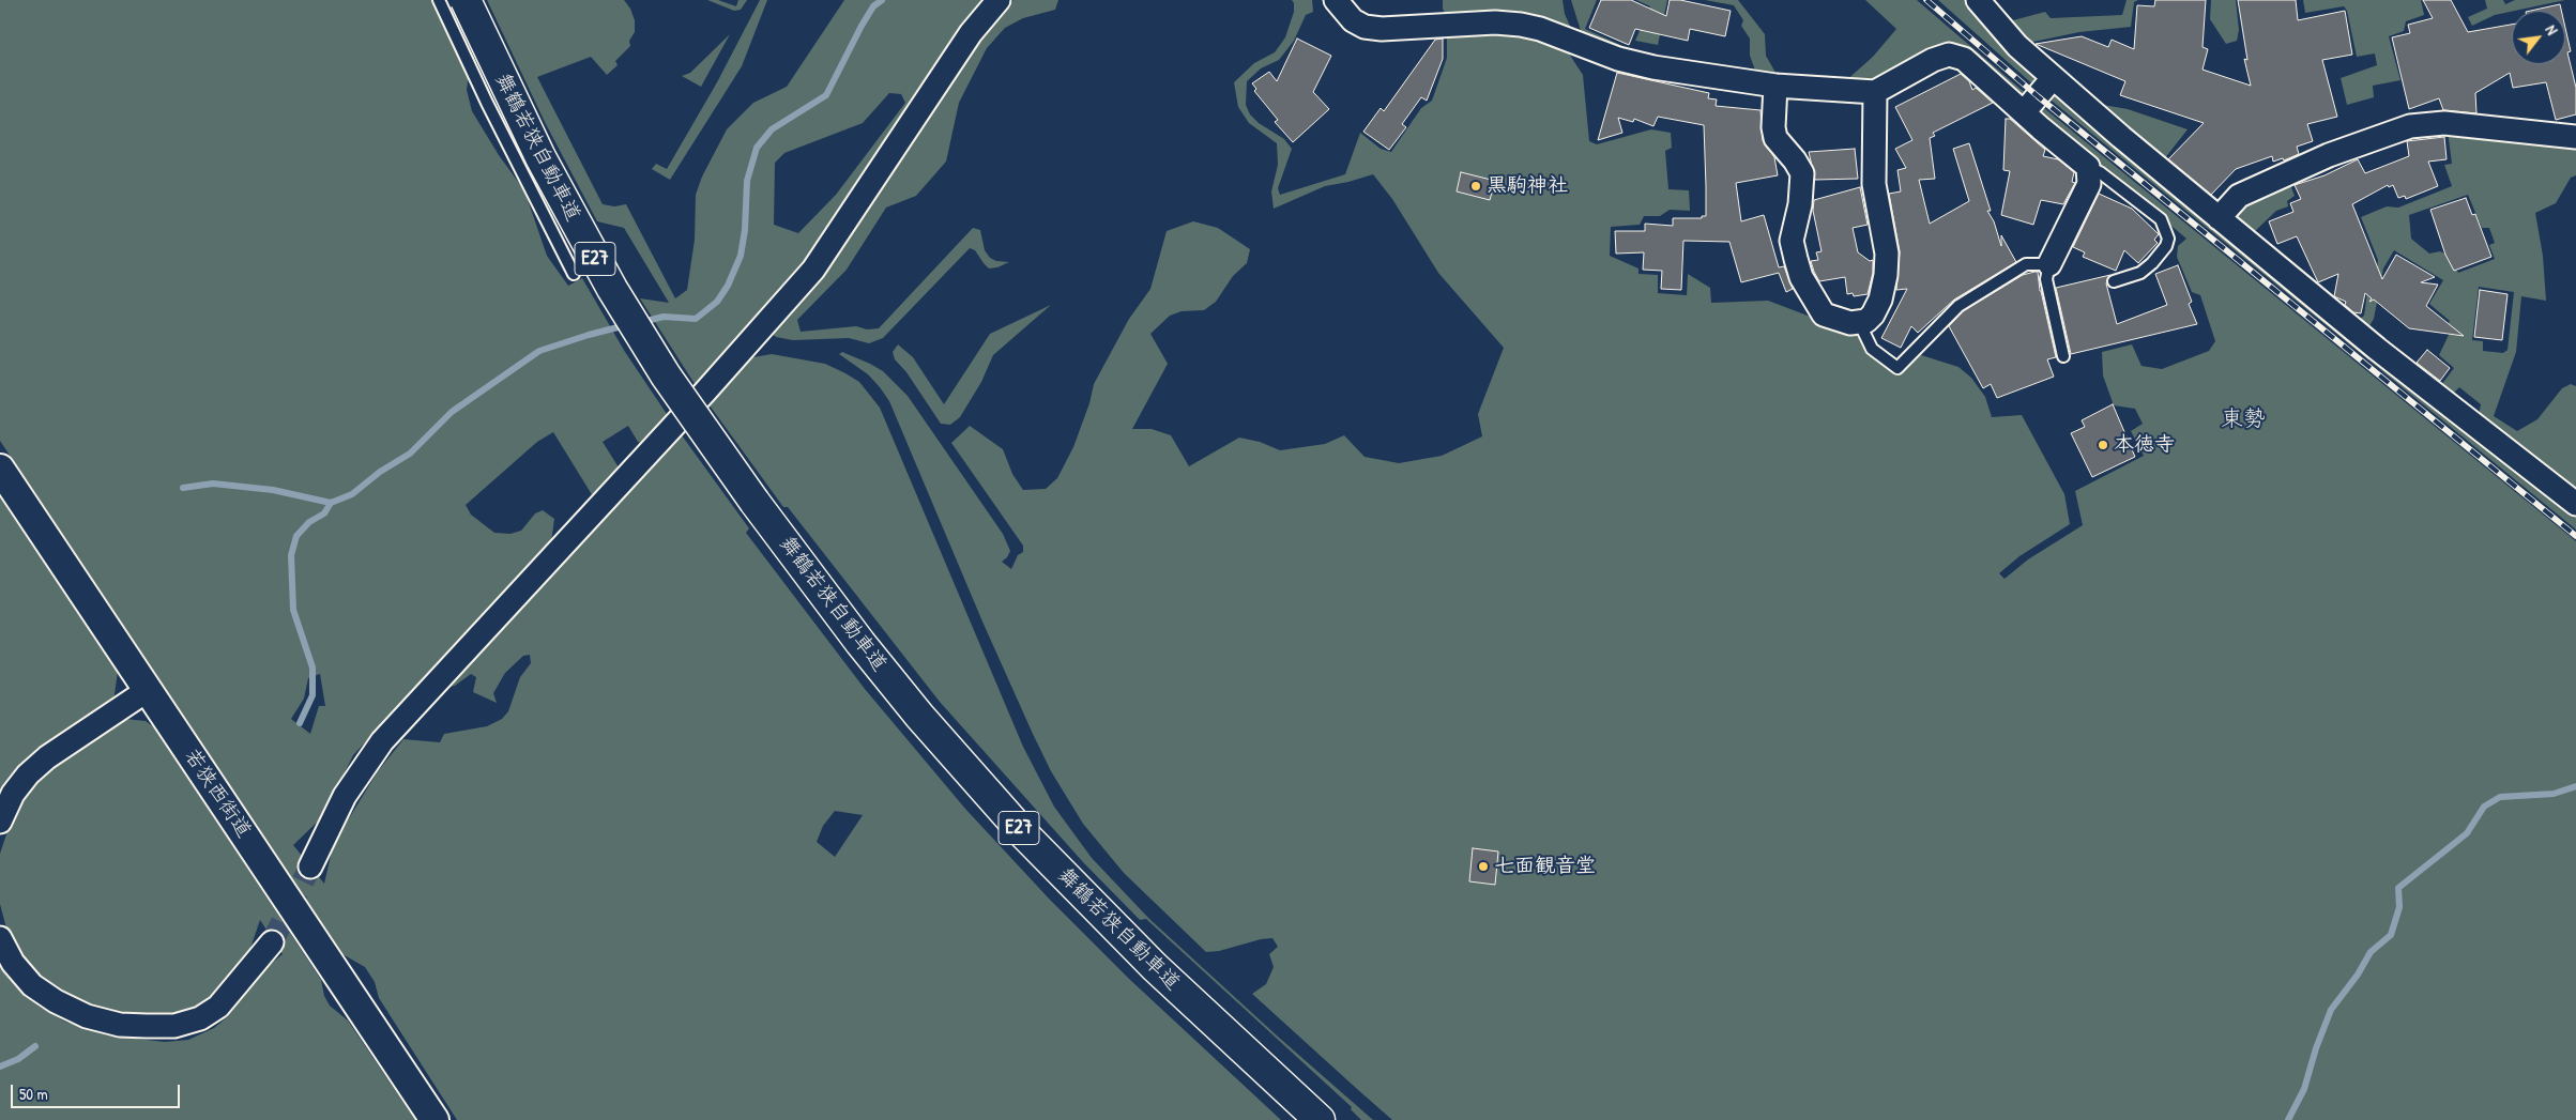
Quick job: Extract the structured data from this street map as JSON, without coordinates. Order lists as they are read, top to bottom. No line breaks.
{"streets":{"highway":["舞鶴若狭自動車道","E27"],"street":["若狭西街道"]},"districts":["東勢"],"places":["黒駒神社","本徳寺","七面観音堂"],"scale_bar":"50 m","north":"top right"}
